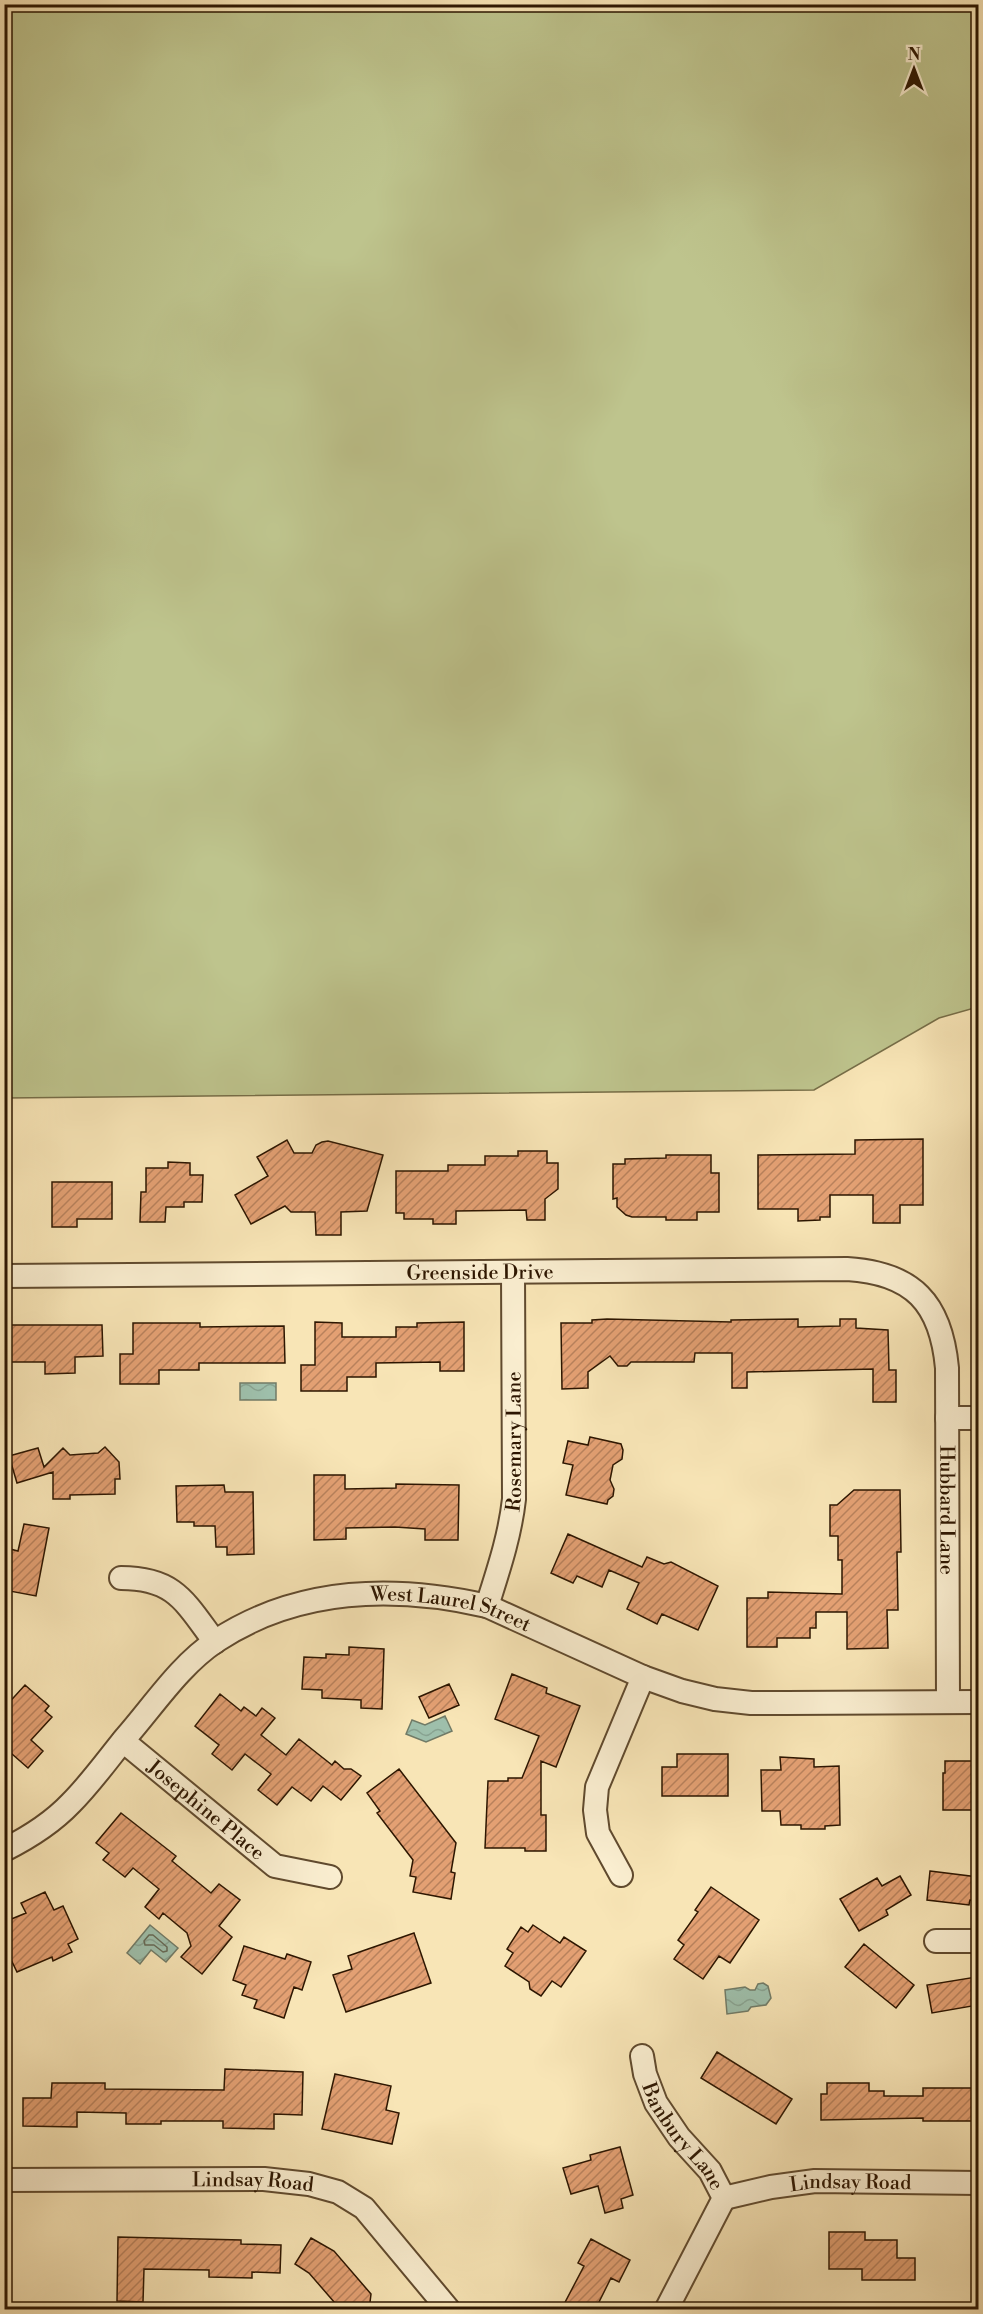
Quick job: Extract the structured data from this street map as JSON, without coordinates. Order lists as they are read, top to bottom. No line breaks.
{"streets":{"street":["Greenside Drive","Rosemary Lane","Hubbard Lane","West Laurel Street","Josephine Place","Banbury Lane","Lindsay Road"]},"crossings":[["Greenside Drive","Rosemary Lane"],["Greenside Drive","Hubbard Lane"],["Rosemary Lane","West Laurel Street"],["Hubbard Lane","West Laurel Street"],["West Laurel Street","Josephine Place"],["Banbury Lane","Lindsay Road"]],"north":"top"}
